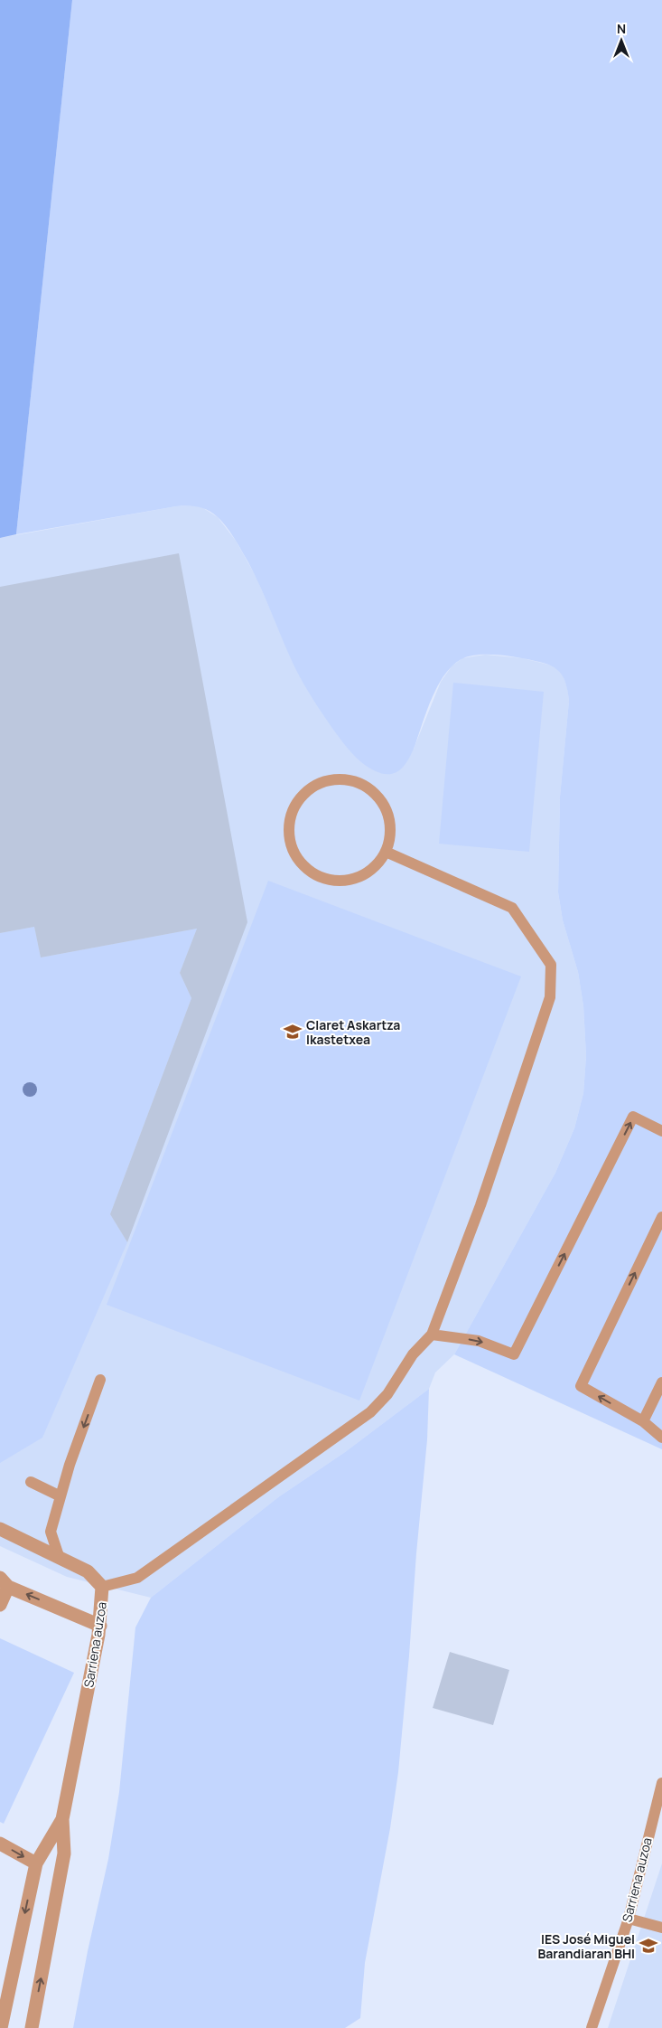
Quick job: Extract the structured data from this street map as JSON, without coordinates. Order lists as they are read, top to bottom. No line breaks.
{"streets":{"street":["Sarriena auzoa"]},"places":{"school or university":["Claret Askartza Ikastetxea","IES José Miguel Barandiaran BHI"]},"north":"top"}
